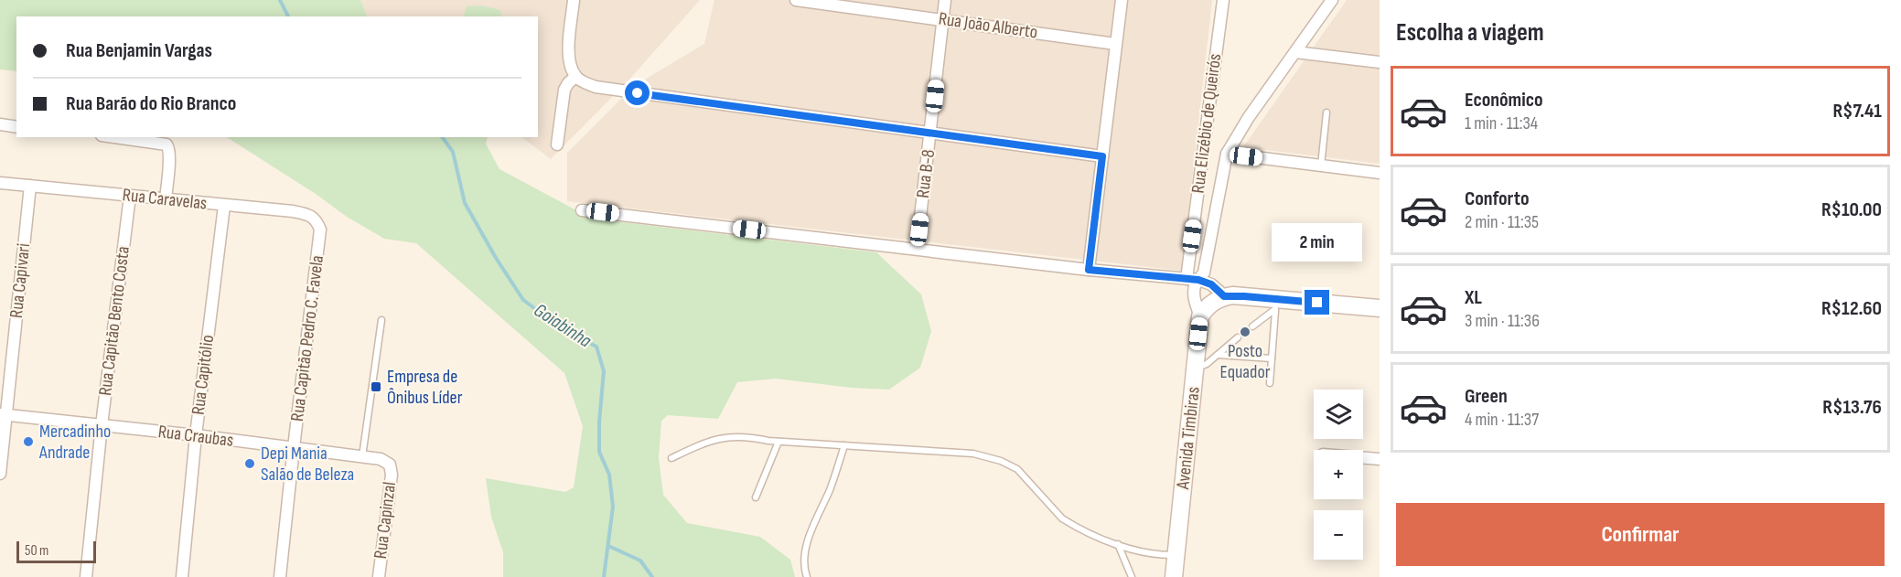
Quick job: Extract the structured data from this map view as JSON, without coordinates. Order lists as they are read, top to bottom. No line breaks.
{"streets":{"street":["Rua João Alberto","Rua Elizébio de Queirós","Rua B-8","Rua Caravelas","Rua Capivari","Rua Capitão Bento Costa","Rua Capitão Pedro C. Favela","Rua Capitólio","Rua Craubas","Avenida Timbiras","Rua Capinzal"]},"crossings":[["Rua João Alberto","Rua B-8"],["Rua Caravelas","Rua Capivari"],["Rua Caravelas","Rua Capitão Bento Costa"],["Rua Caravelas","Rua Capitão Pedro C. Favela"],["Rua Caravelas","Rua Capitólio"],["Rua Capivari","Rua Craubas"],["Rua Capitão Bento Costa","Rua Craubas"],["Rua Capitão Pedro C. Favela","Rua Craubas"],["Rua Capitólio","Rua Craubas"],["Rua Craubas","Rua Capinzal"]],"water":["Goiabinha"],"places":{"other":["Posto Equador","Mercadinho Andrade","Depi Mania Salão de Beleza"],"transit":["Empresa de Ônibus Líder"]},"scale_bar":"50 m","page":{"heading":"Escolha a viagem","banner":["Rua Benjamin Vargas","Rua Barão do Rio Branco"],"list":[{"name":"Econômico","note":"1 min · 11:34","value":"R$7.41"},{"name":"Conforto","note":"2 min · 11:35","value":"R$10.00"},{"name":"XL","note":"3 min · 11:36","value":"R$12.60"},{"name":"Green","note":"4 min · 11:37","value":"R$13.76"}],"bubble":"2 min","map_buttons":["+","−"],"buttons":"Confirmar","scale":"50 m"}}
